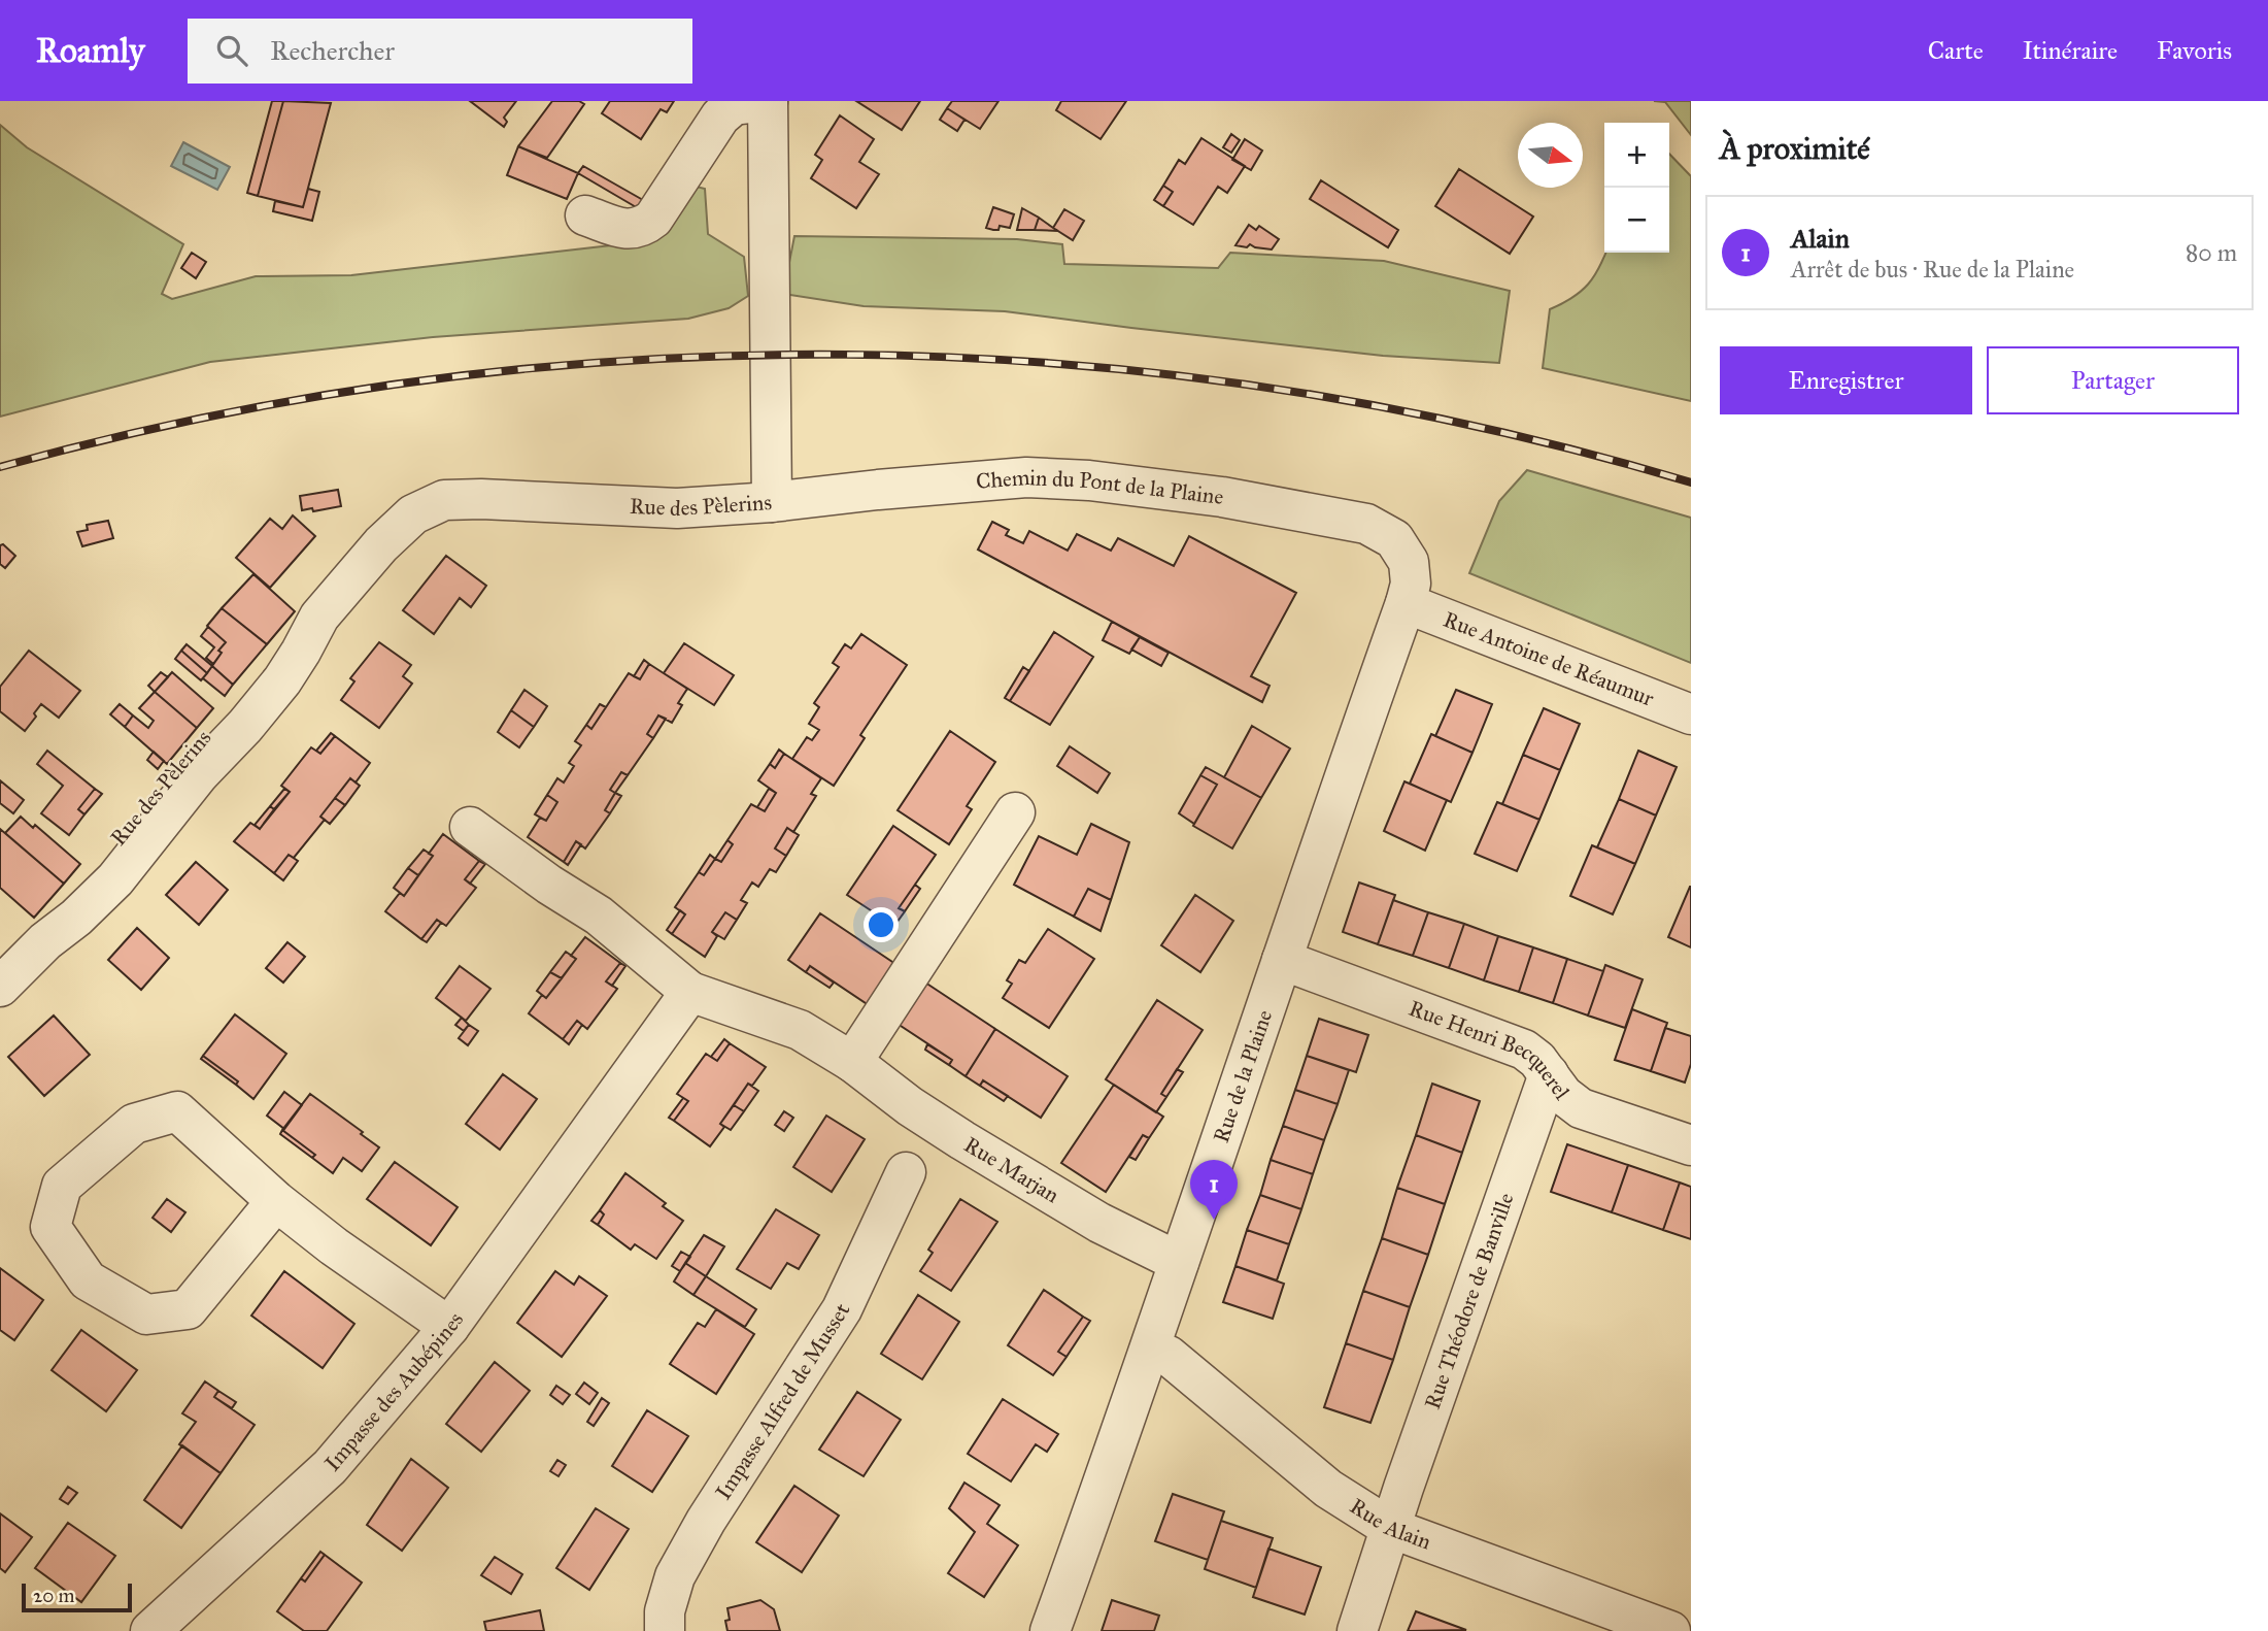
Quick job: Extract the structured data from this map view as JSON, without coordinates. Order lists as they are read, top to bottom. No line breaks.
{"streets":{"street":["Chemin du Pont de la Plaine","Rue des Pèlerins","Rue Antoine de Réaumur","Rue Henri Becquerel","Rue de la Plaine","Rue Marjan","Rue Théodore de Banville","Impasse des Aubépines","Impasse Alfred de Musset","Rue Alain"]},"crossings":[["Chemin du Pont de la Plaine","Rue des Pèlerins"],["Chemin du Pont de la Plaine","Rue de la Plaine"],["Rue Antoine de Réaumur","Rue de la Plaine"],["Rue Henri Becquerel","Rue de la Plaine"],["Rue Henri Becquerel","Rue Théodore de Banville"],["Rue de la Plaine","Rue Marjan"],["Rue de la Plaine","Rue Alain"],["Rue Marjan","Impasse des Aubépines"],["Rue Théodore de Banville","Rue Alain"]],"scale_bar":"20 m","north":"right","page":{"header":"Roamly","search":"Rechercher","nav":["Carte","Itinéraire","Favoris"],"heading":"À proximité","map_buttons":["+","−"],"list":[{"mark":"1","name":"Alain","note":"Arrêt de bus · Rue de la Plaine","value":"80 m"}],"buttons":["Enregistrer","Partager"],"pins":"1","scale":"20 m"}}
